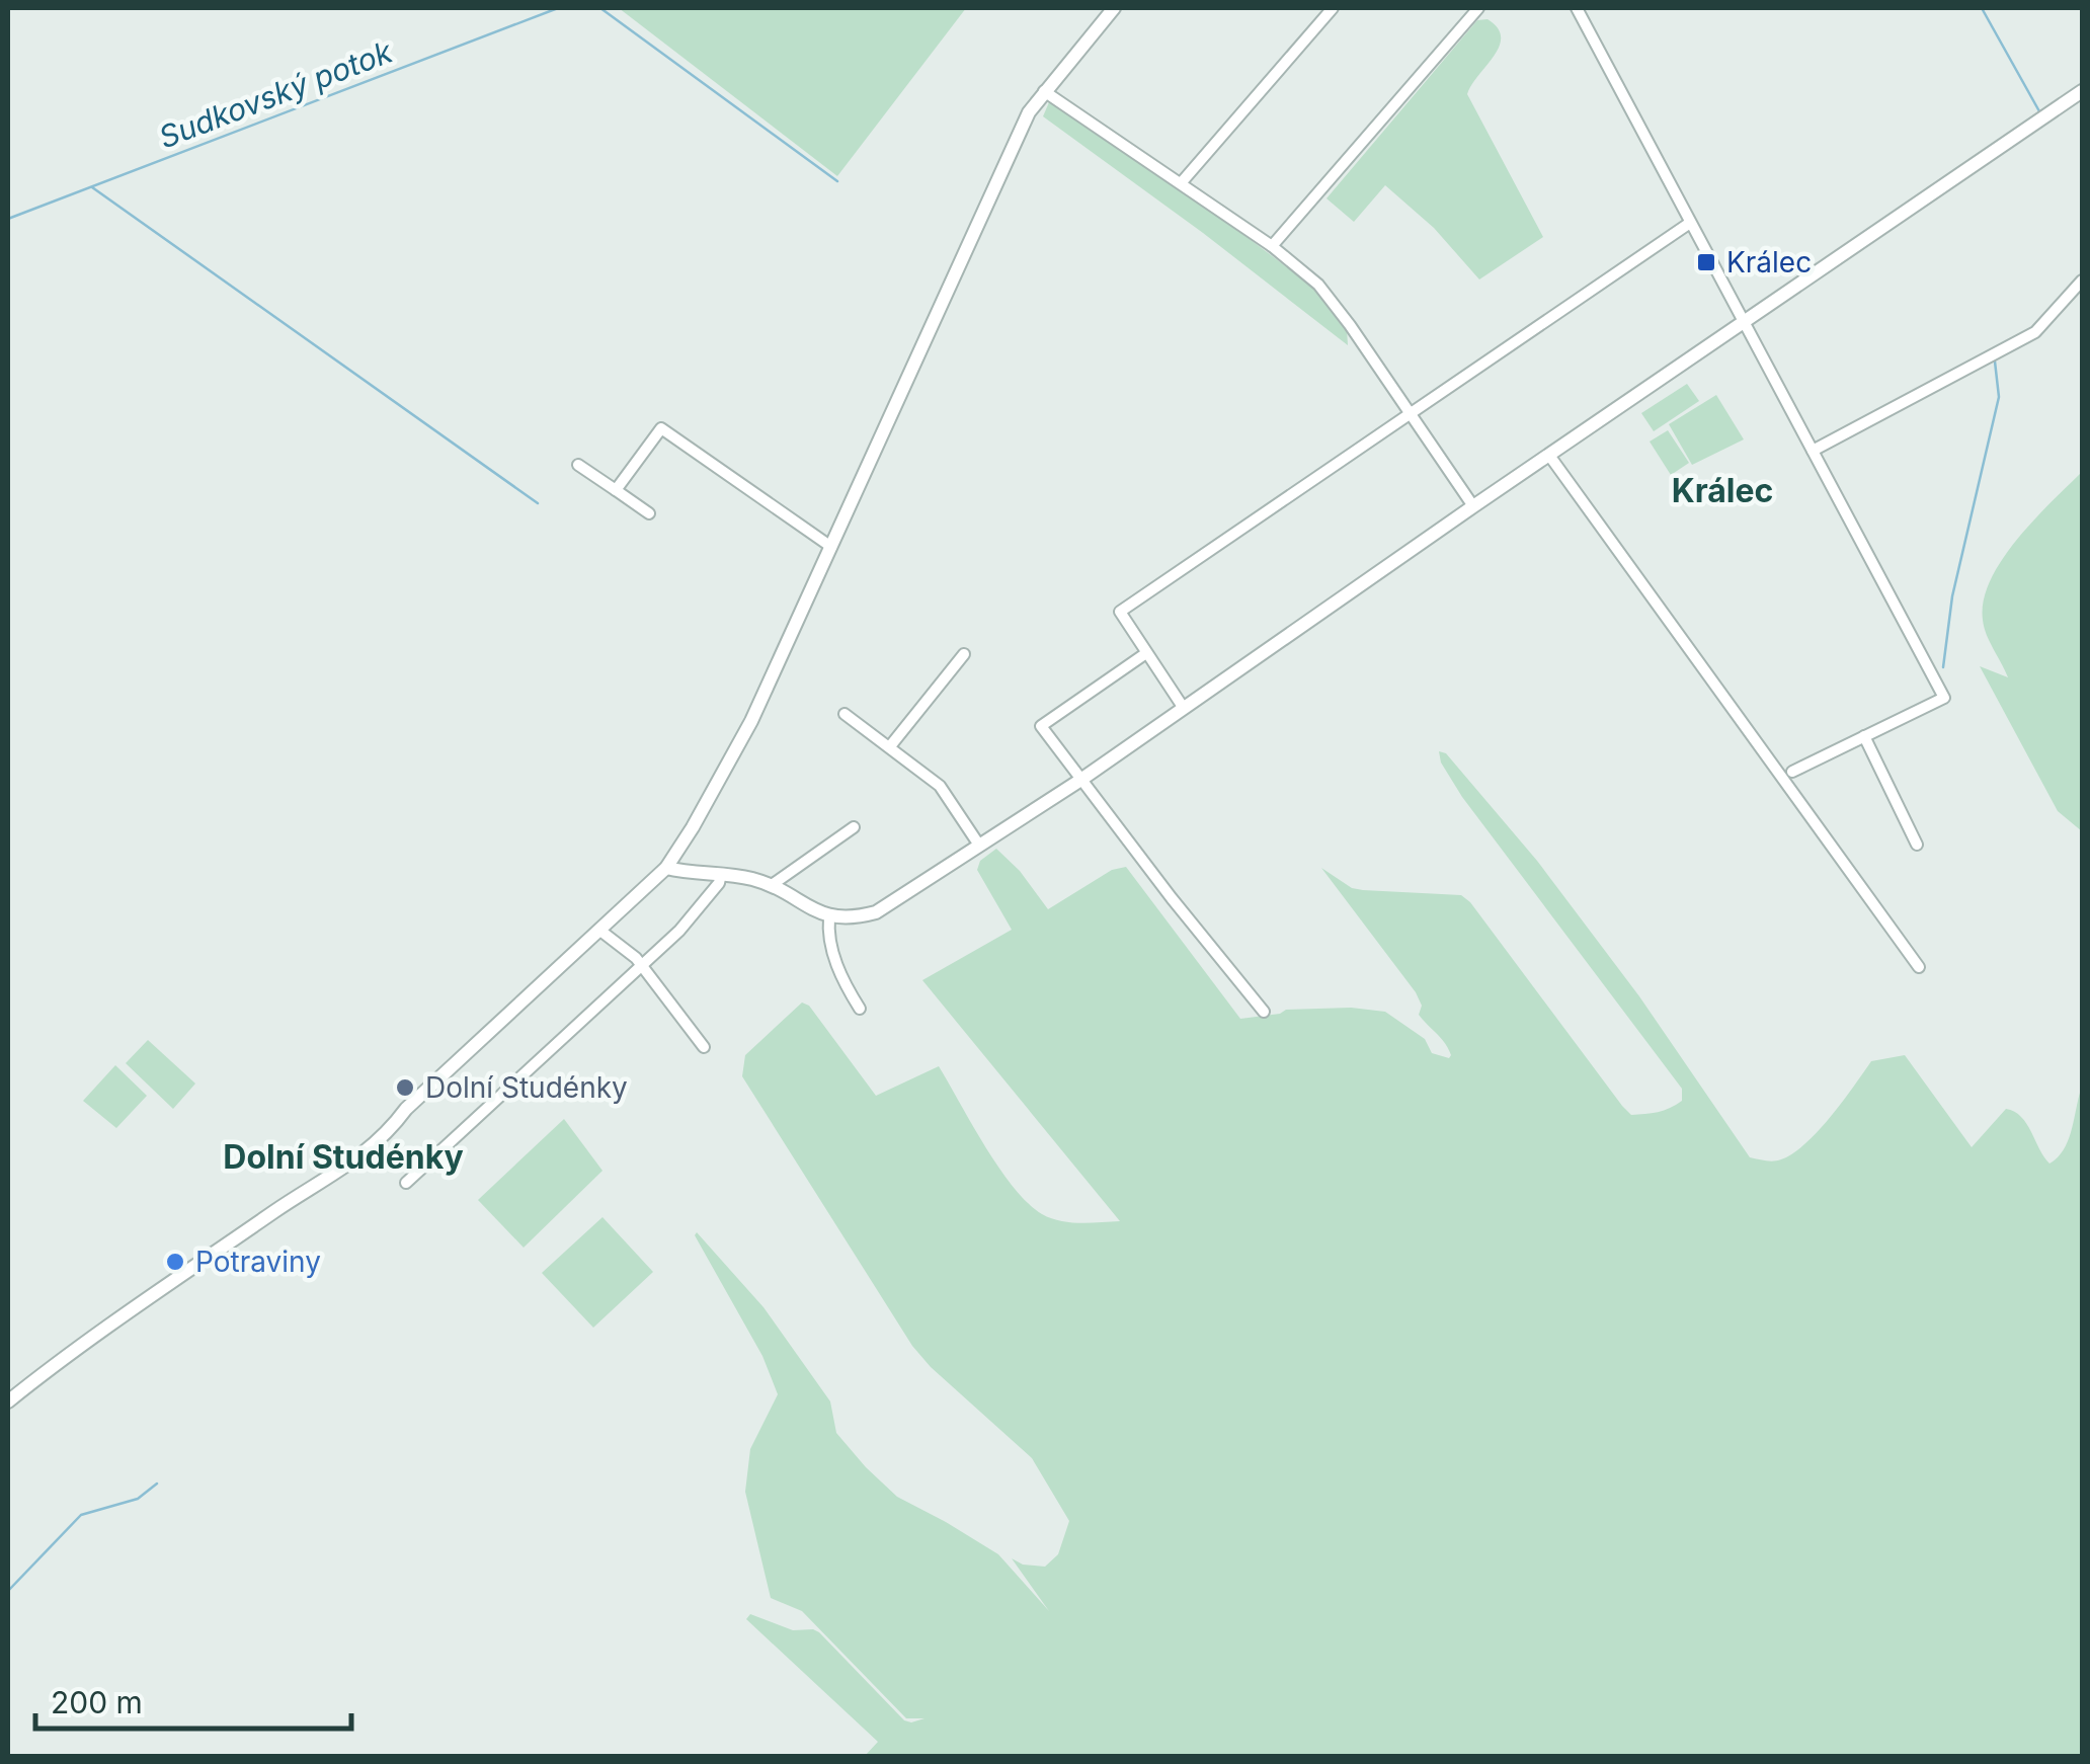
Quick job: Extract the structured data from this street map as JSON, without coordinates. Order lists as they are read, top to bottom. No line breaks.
{"districts":["Králec","Dolní Studénky"],"water":["Sudkovský potok"],"places":{"transit":["Králec"],"other":["Dolní Studénky","Potraviny"]},"scale_bar":"200 m"}
